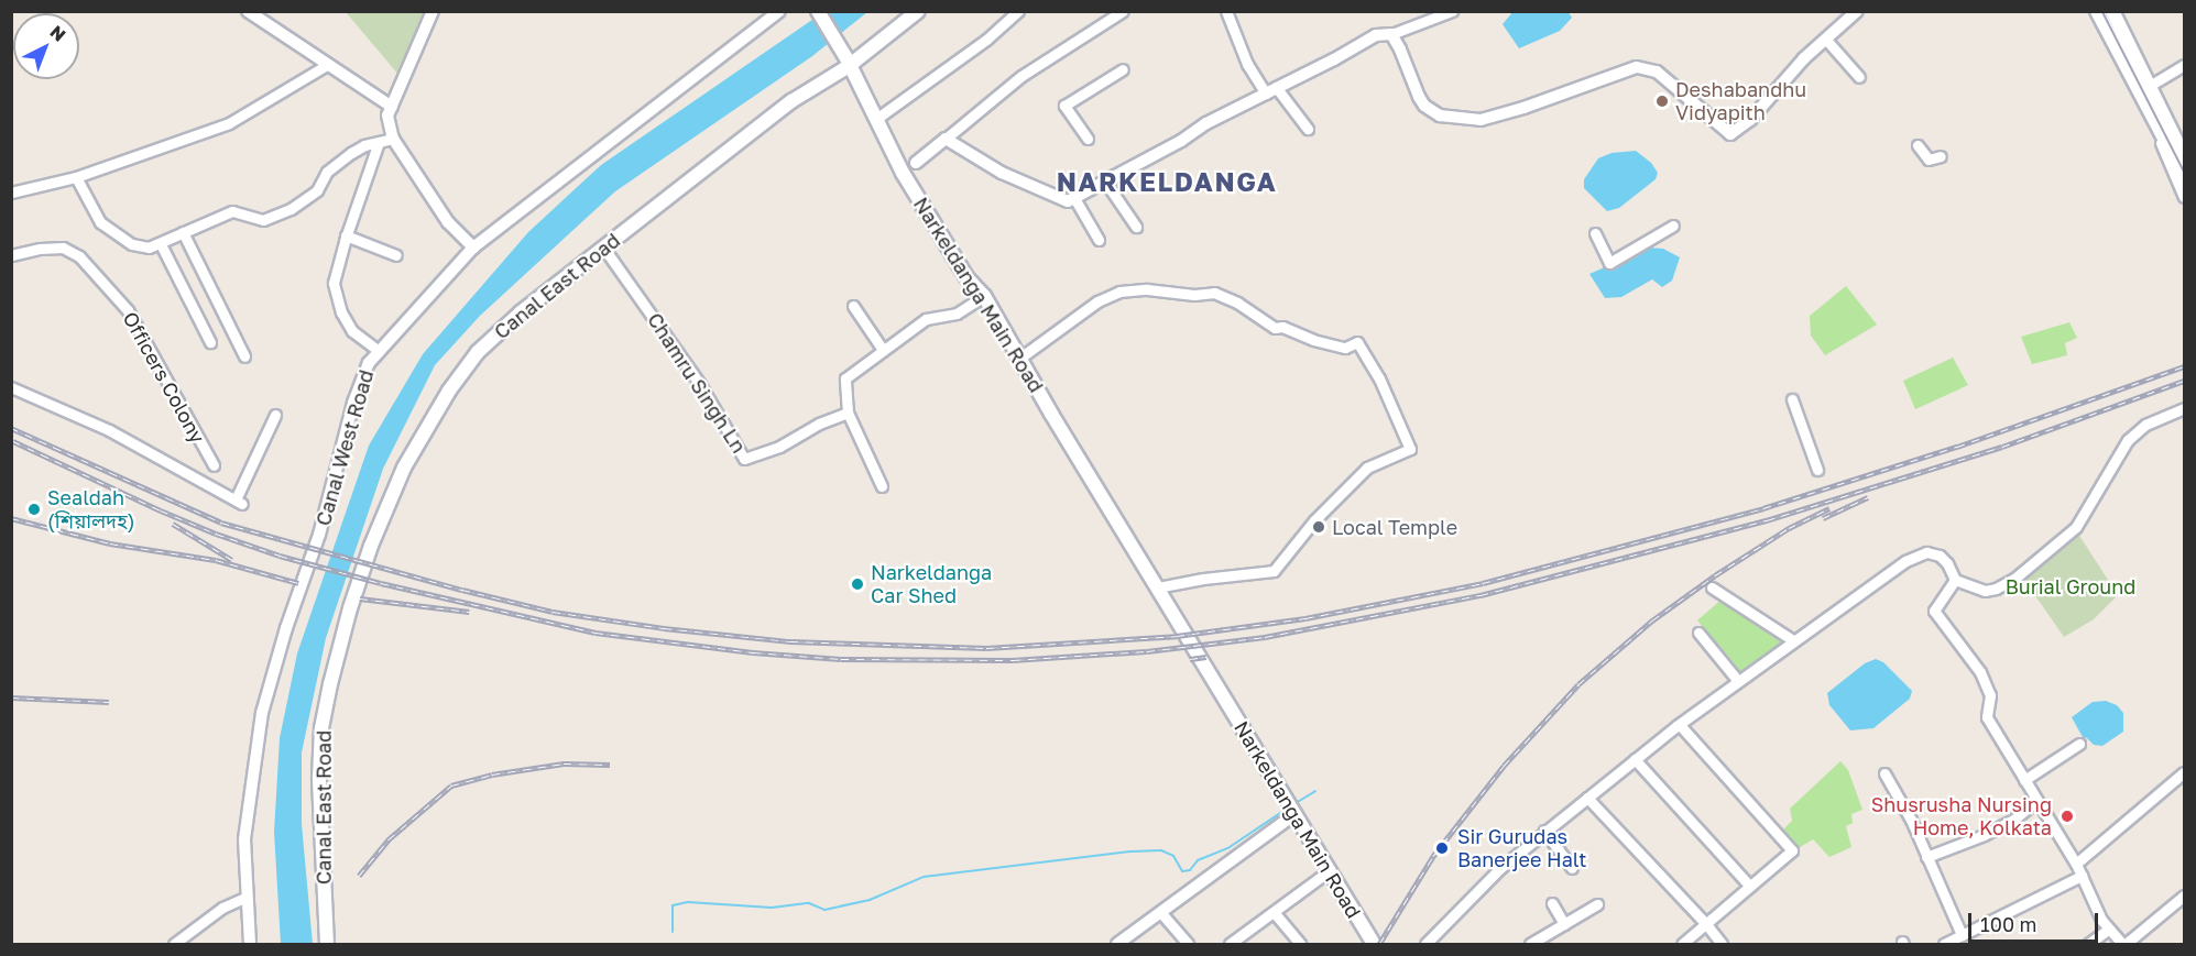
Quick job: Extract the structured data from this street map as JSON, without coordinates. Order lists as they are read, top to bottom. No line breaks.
{"streets":{"main road":["Canal East Road","Narkeldanga Main Road"],"street":["Officers Colony","Chamru Singh Ln","Canal West Road"]},"crossings":[["Canal East Road","Narkeldanga Main Road"],["Canal East Road","Chamru Singh Ln"]],"districts":["NARKELDANGA"],"parks":["Burial Ground"],"places":["Deshabandhu Vidyapith","Sealdah (শিয়ালদহ)","Local Temple","Narkeldanga Car Shed","Shusrusha Nursing Home, Kolkata","Sir Gurudas Banerjee Halt"],"scale_bar":"100 m","north":"top right"}
